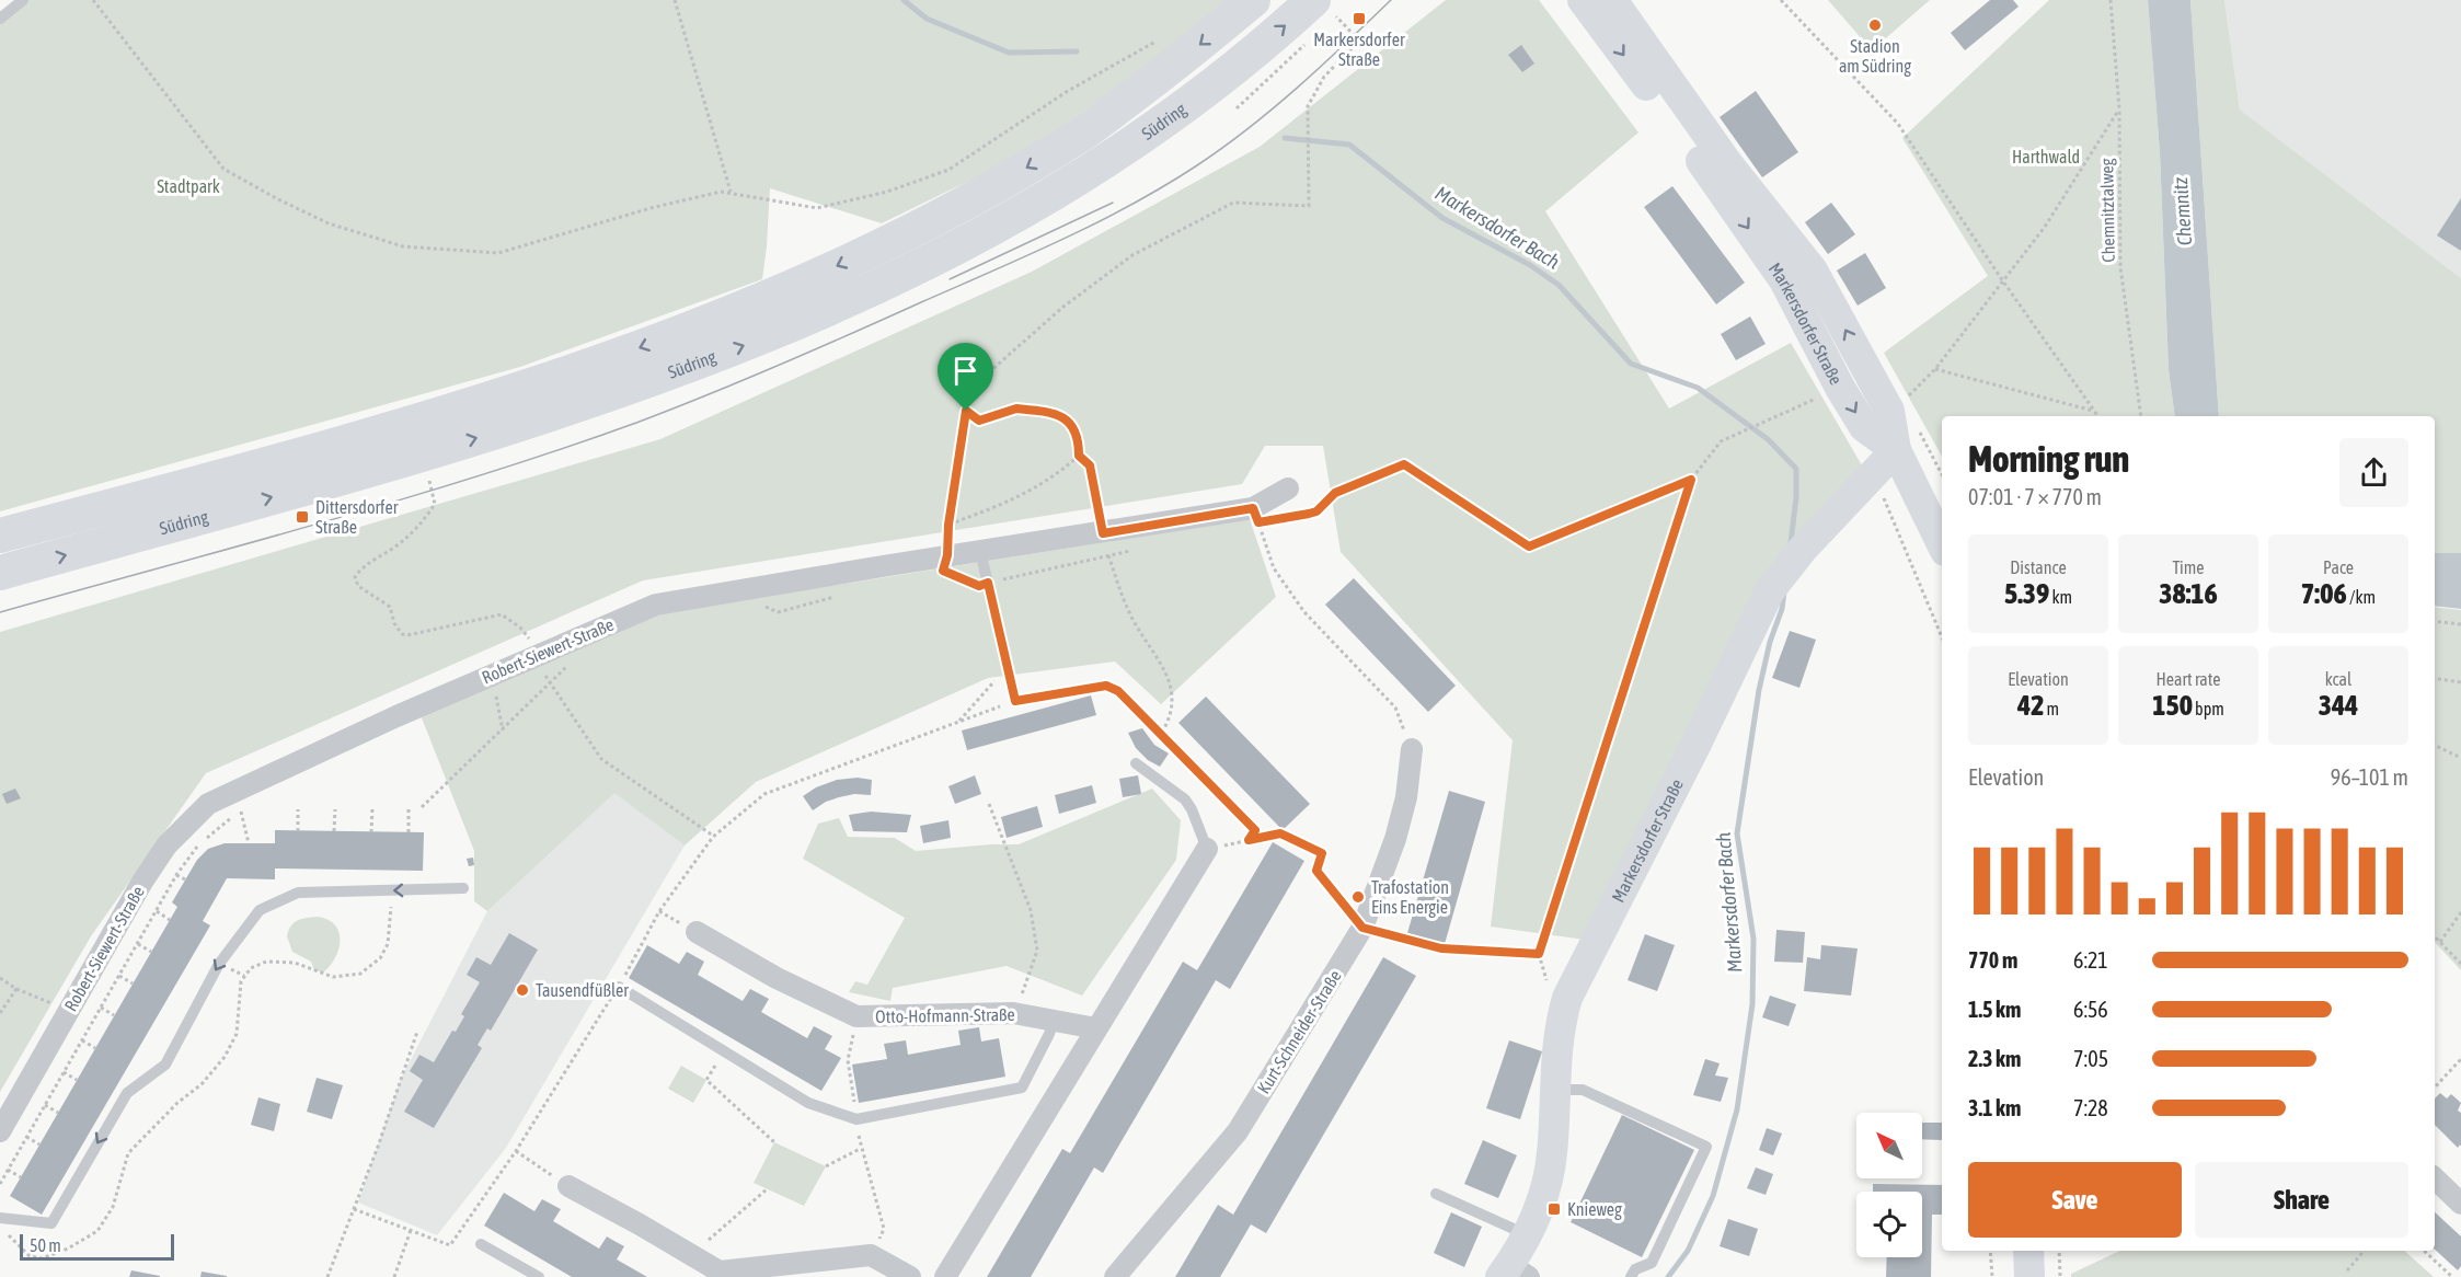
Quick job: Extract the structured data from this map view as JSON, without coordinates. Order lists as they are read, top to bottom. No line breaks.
{"streets":{"main road":["Südring","Markersdorfer Straße"],"street":["Robert-Siewert-Straße","Otto-Hofmann-Straße","Kurt-Schneider-Straße"],"path":["Chemnitztalweg"]},"water":["Chemnitz","Markersdorfer Bach"],"parks":["Harthwald","Stadtpark"],"places":{"transit":["Markersdorfer Straße","Dittersdorfer Straße","Knieweg"],"other":["Stadion am Südring","Trafostation Eins Energie","Tausendfüßler"]},"scale_bar":"50 m","north":"top left","page":{"heading":["Morning run","07:01 · 7 × 770 m"],"stats":[["Distance","5.39 km"],["Time","38:16"],["Pace","7:06 /km"],["Elevation","42 m"],["Heart rate","150 bpm"],["kcal","344"]],"chart":["Elevation","96–101 m"],"list":[{"name":"770 m","note":"6:21"},{"name":"1.5 km","note":"6:56"},{"name":"2.3 km","note":"7:05"},{"name":"3.1 km","note":"7:28"}],"buttons":["Save","Share"],"scale":"50 m"}}
